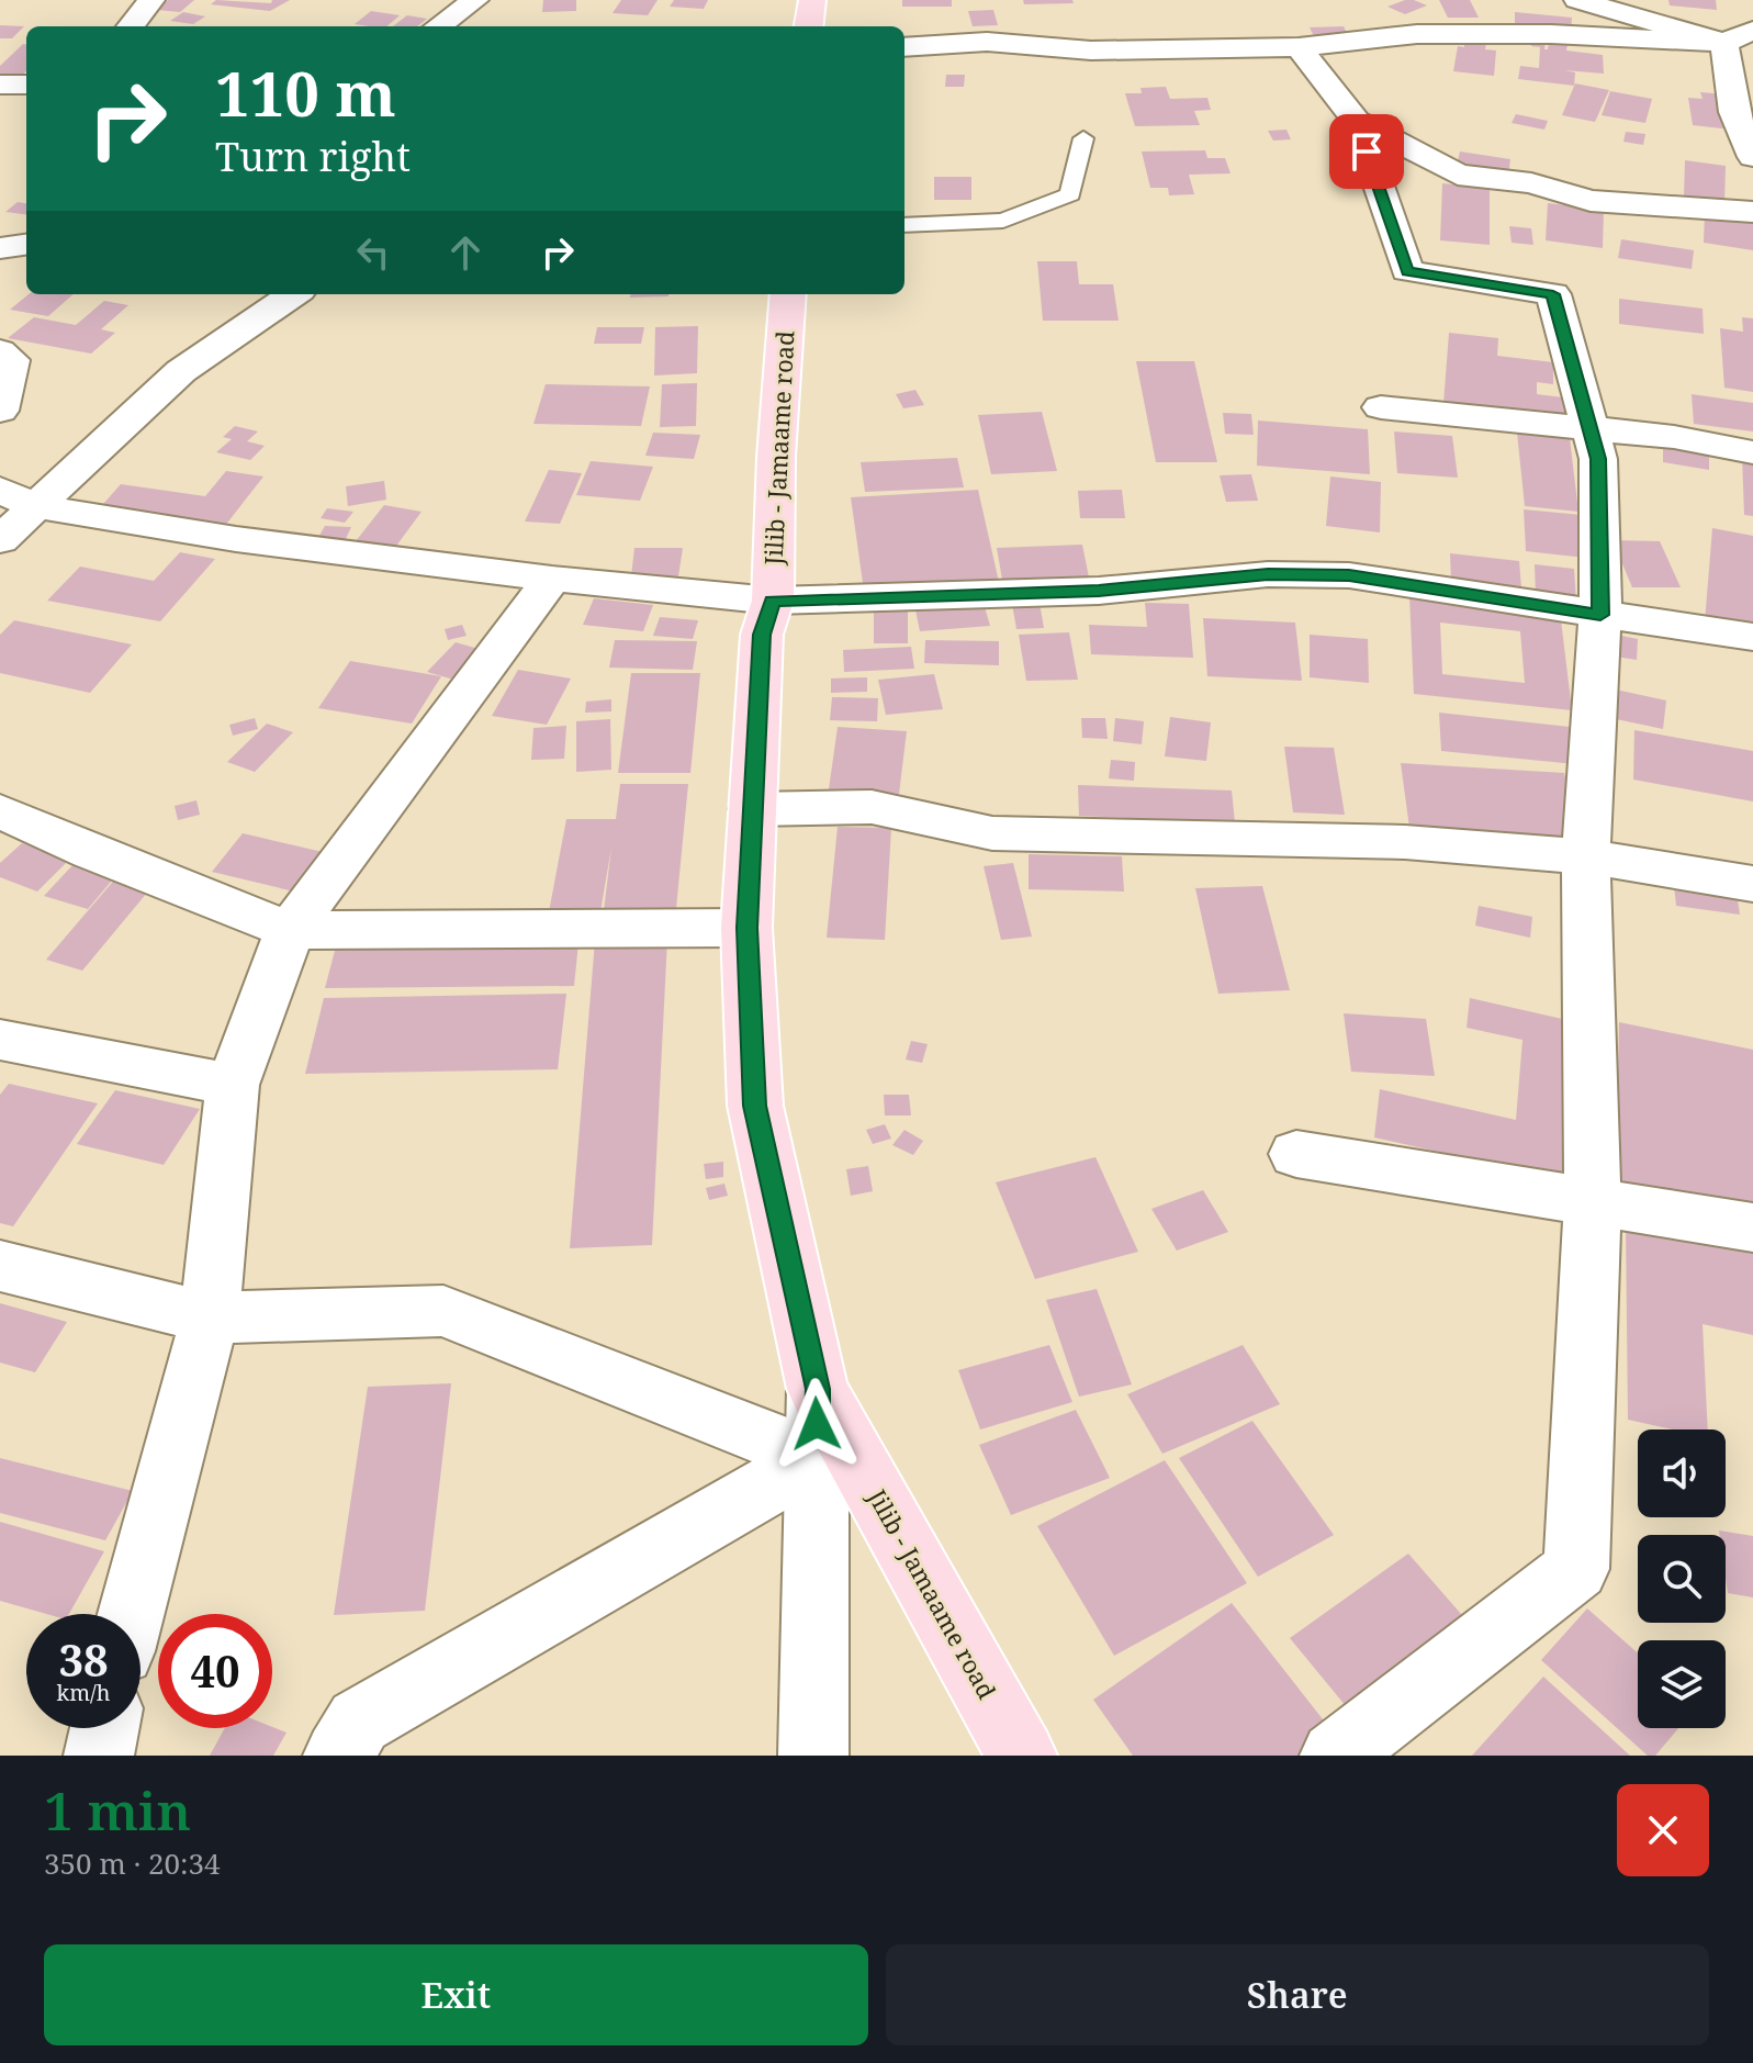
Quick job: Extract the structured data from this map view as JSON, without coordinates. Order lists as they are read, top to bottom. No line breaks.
{"streets":{"main road":["Jilib - Jamaame road"]},"page":{"turn":["110 m","Turn right"],"speed":"38 km/h","limit":"40","heading":["1 min","350 m · 20:34"],"buttons":["Exit","Share"]}}
